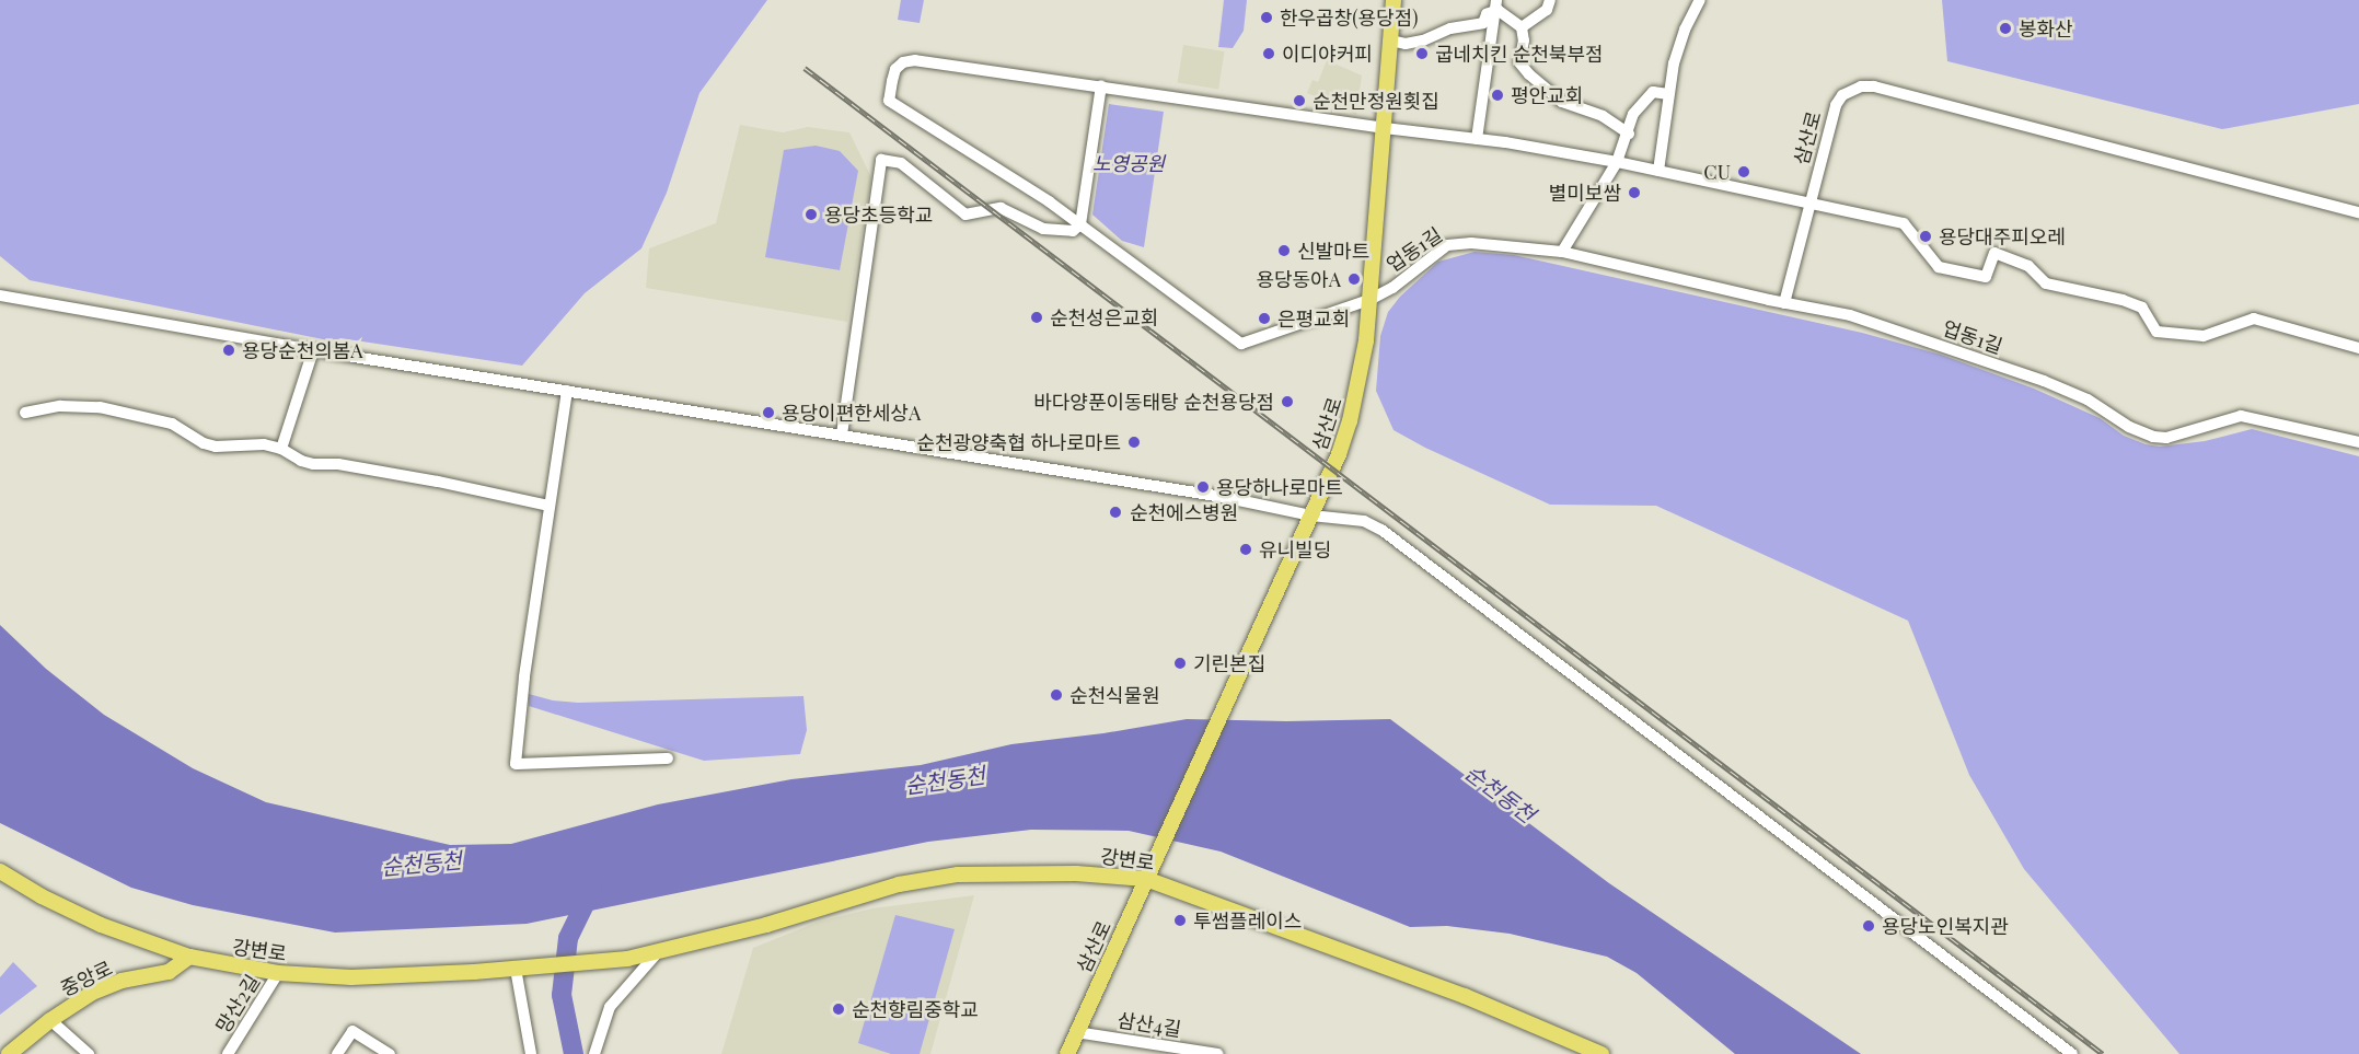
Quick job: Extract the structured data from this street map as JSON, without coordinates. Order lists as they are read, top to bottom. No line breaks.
{"streets":{"main road":["삼산로","강변로","중앙로"],"street":["업동1길","망산2길","삼산4길"]},"crossings":[["삼산로","업동1길"],["삼산로","강변로"],["삼산로","삼산4길"],["강변로","중앙로"],["강변로","망산2길"]],"water":["순천동천"],"parks":["노영공원"],"places":["한우곱창(용당점)","봉화산","이디야커피","굽네치킨 순천북부점","평안교회","순천만정원횟집","CU","별미보쌈","용당초등학교","용당대주피오레","신발마트","용당동아A","순천성은교회","은평교회","용당순천의봄A","바다양푼이동태탕 순천용당점","용당이편한세상A","순천광양축협 하나로마트","용당하나로마트","순천에스병원","유니빌딩","기린본집","순천식물원","투썸플레이스","용당노인복지관","순천향림중학교"]}
